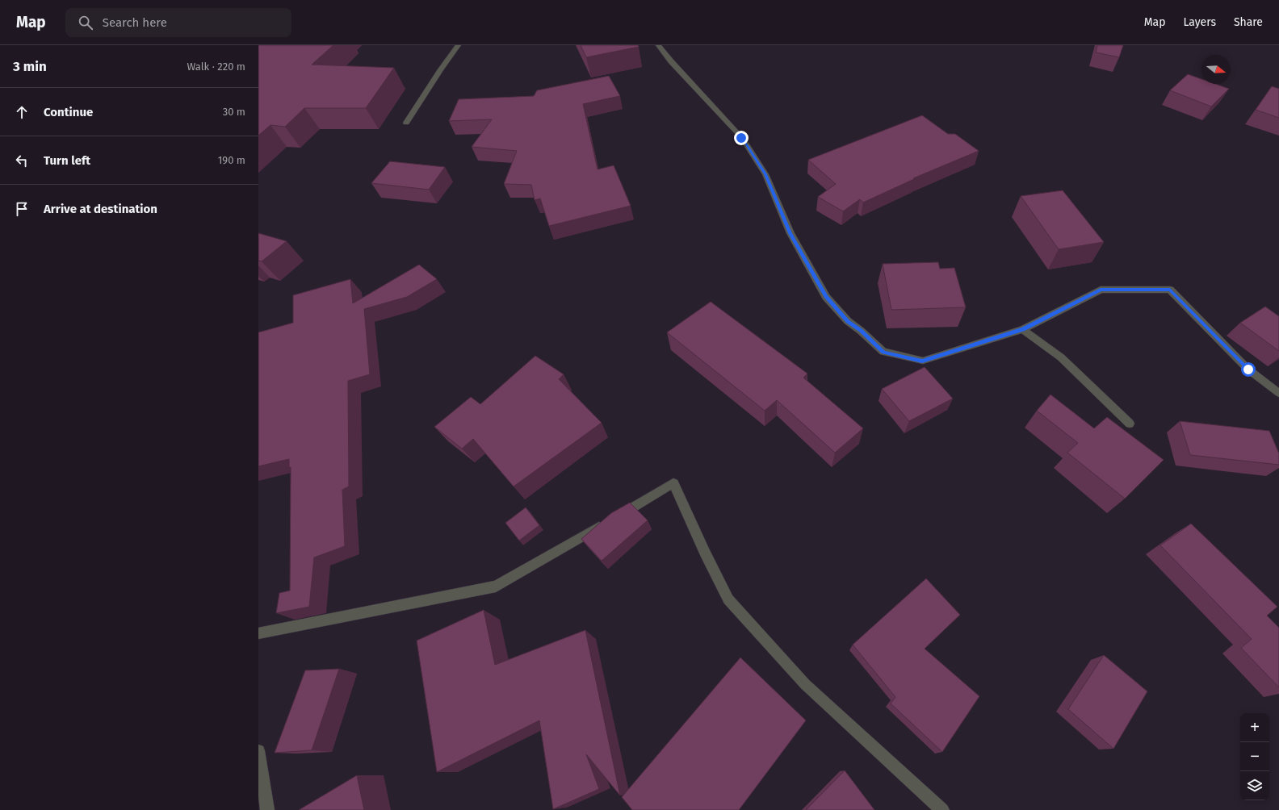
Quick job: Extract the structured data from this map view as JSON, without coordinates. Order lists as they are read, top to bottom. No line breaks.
{"north":"right","page":{"header":"Map","search":"Search here","nav":["Map","Layers","Share"],"heading":["3 min","Walk · 220 m"],"list":[["Continue","30 m"],["Turn left","190 m"],"Arrive at destination"],"map_buttons":["+","−"]}}
